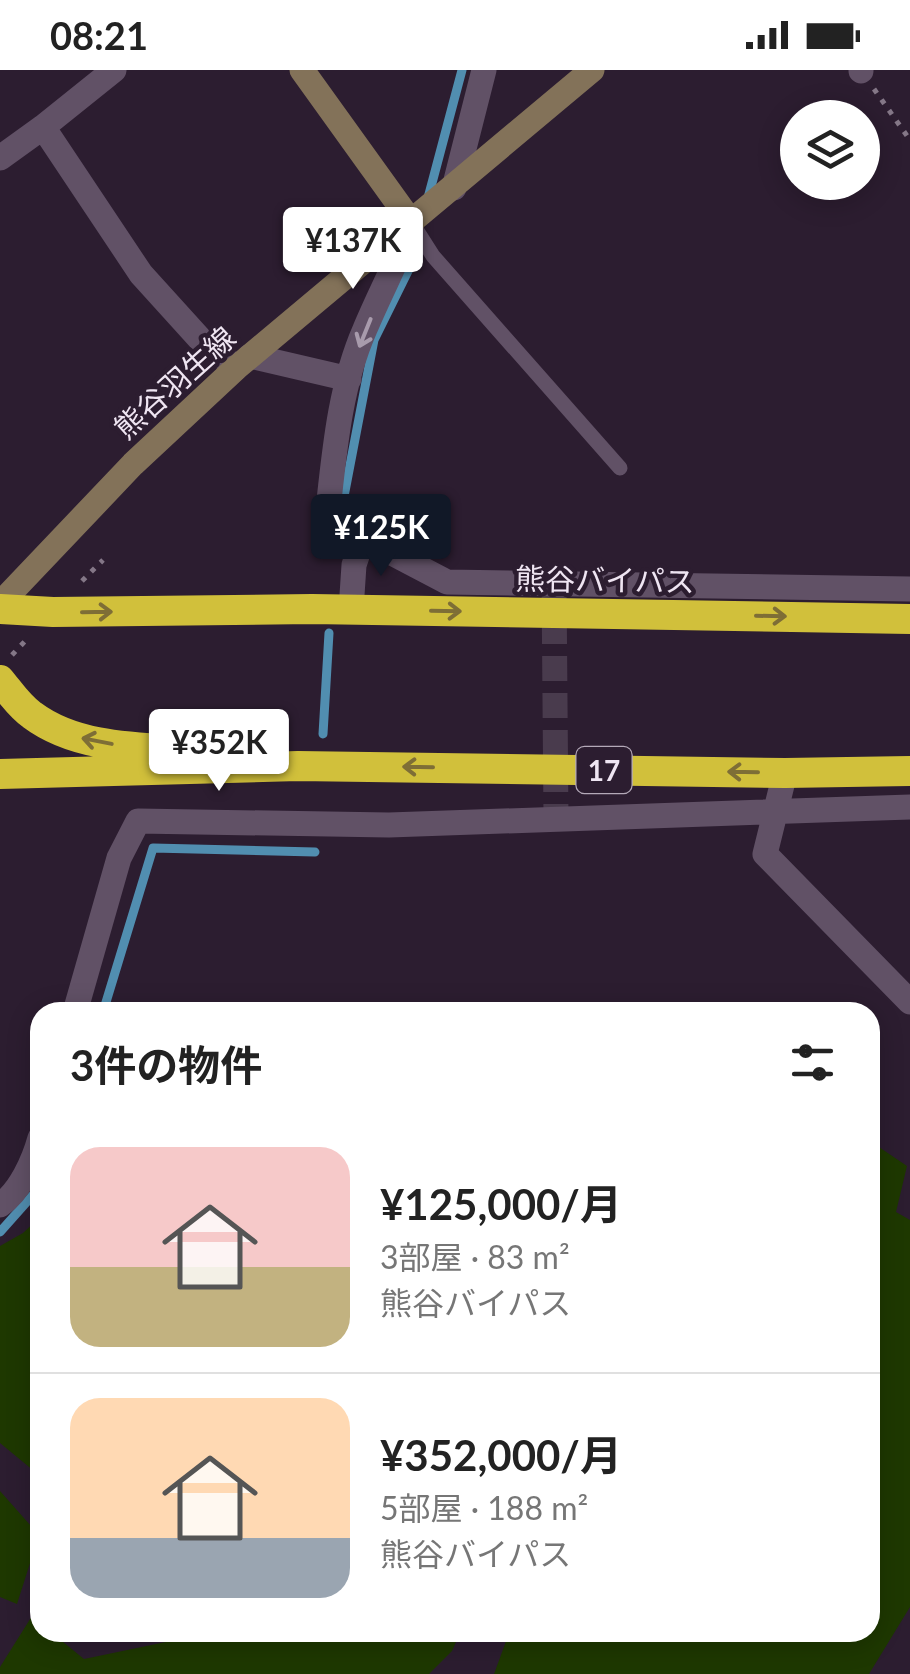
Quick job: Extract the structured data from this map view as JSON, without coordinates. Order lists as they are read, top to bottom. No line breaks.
{"streets":{"highway":["熊谷バイパス","17"],"main road":["熊谷羽生線"]},"crossings":[["熊谷羽生線","熊谷バイパス"]],"page":{"status":"08:21","price":["¥137K","¥125K","¥352K"],"heading":"3件の物件","list":[{"name":"¥125,000/月","note":"3部屋 · 83 m² · 熊谷バイパス"},{"name":"¥352,000/月","note":"5部屋 · 188 m² · 熊谷バイパス"}]}}
